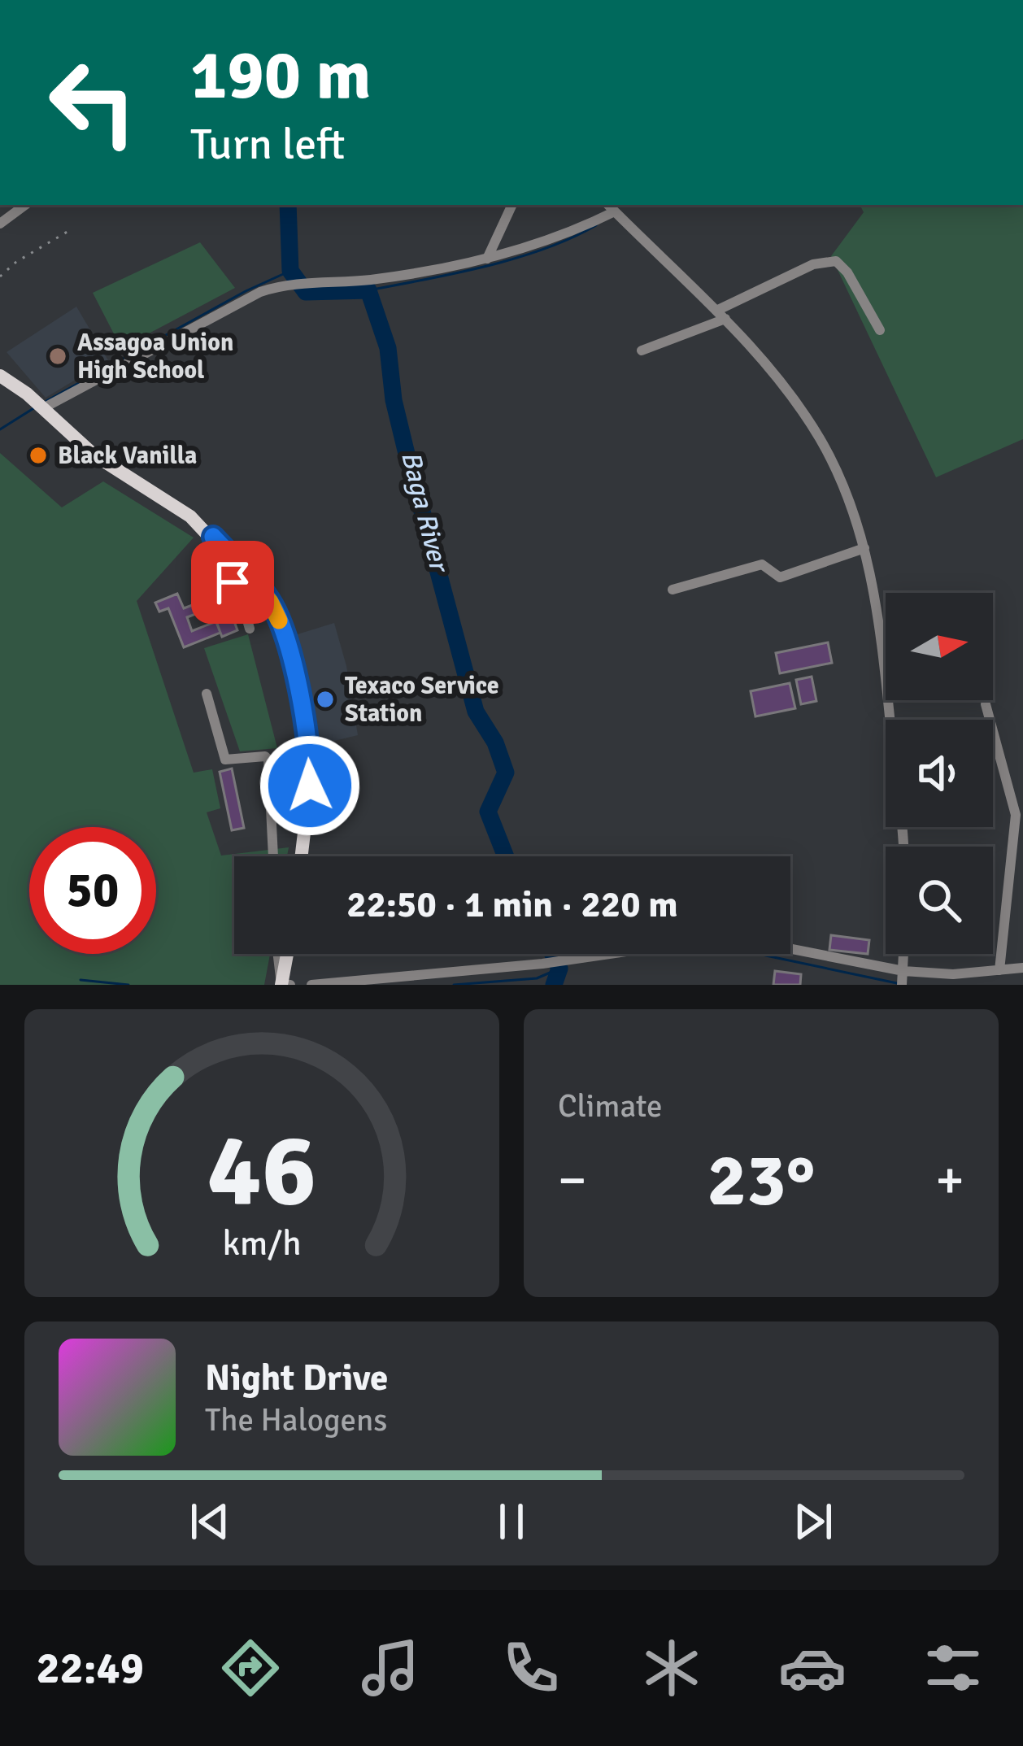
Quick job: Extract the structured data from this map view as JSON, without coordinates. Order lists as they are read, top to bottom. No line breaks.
{"water":["Baga River"],"places":["Assagoa Union High School","Black Vanilla","Texaco Service Station"],"north":"right","page":{"turn":["190 m","Turn left"],"limit":"50","trip":"22:50 · 1 min · 220 m","tile":"Climate","heat":["−","23°","+"],"song":["Night Drive","The Halogens"],"tabs":"22:49","gauge":["46","km/h"]}}
